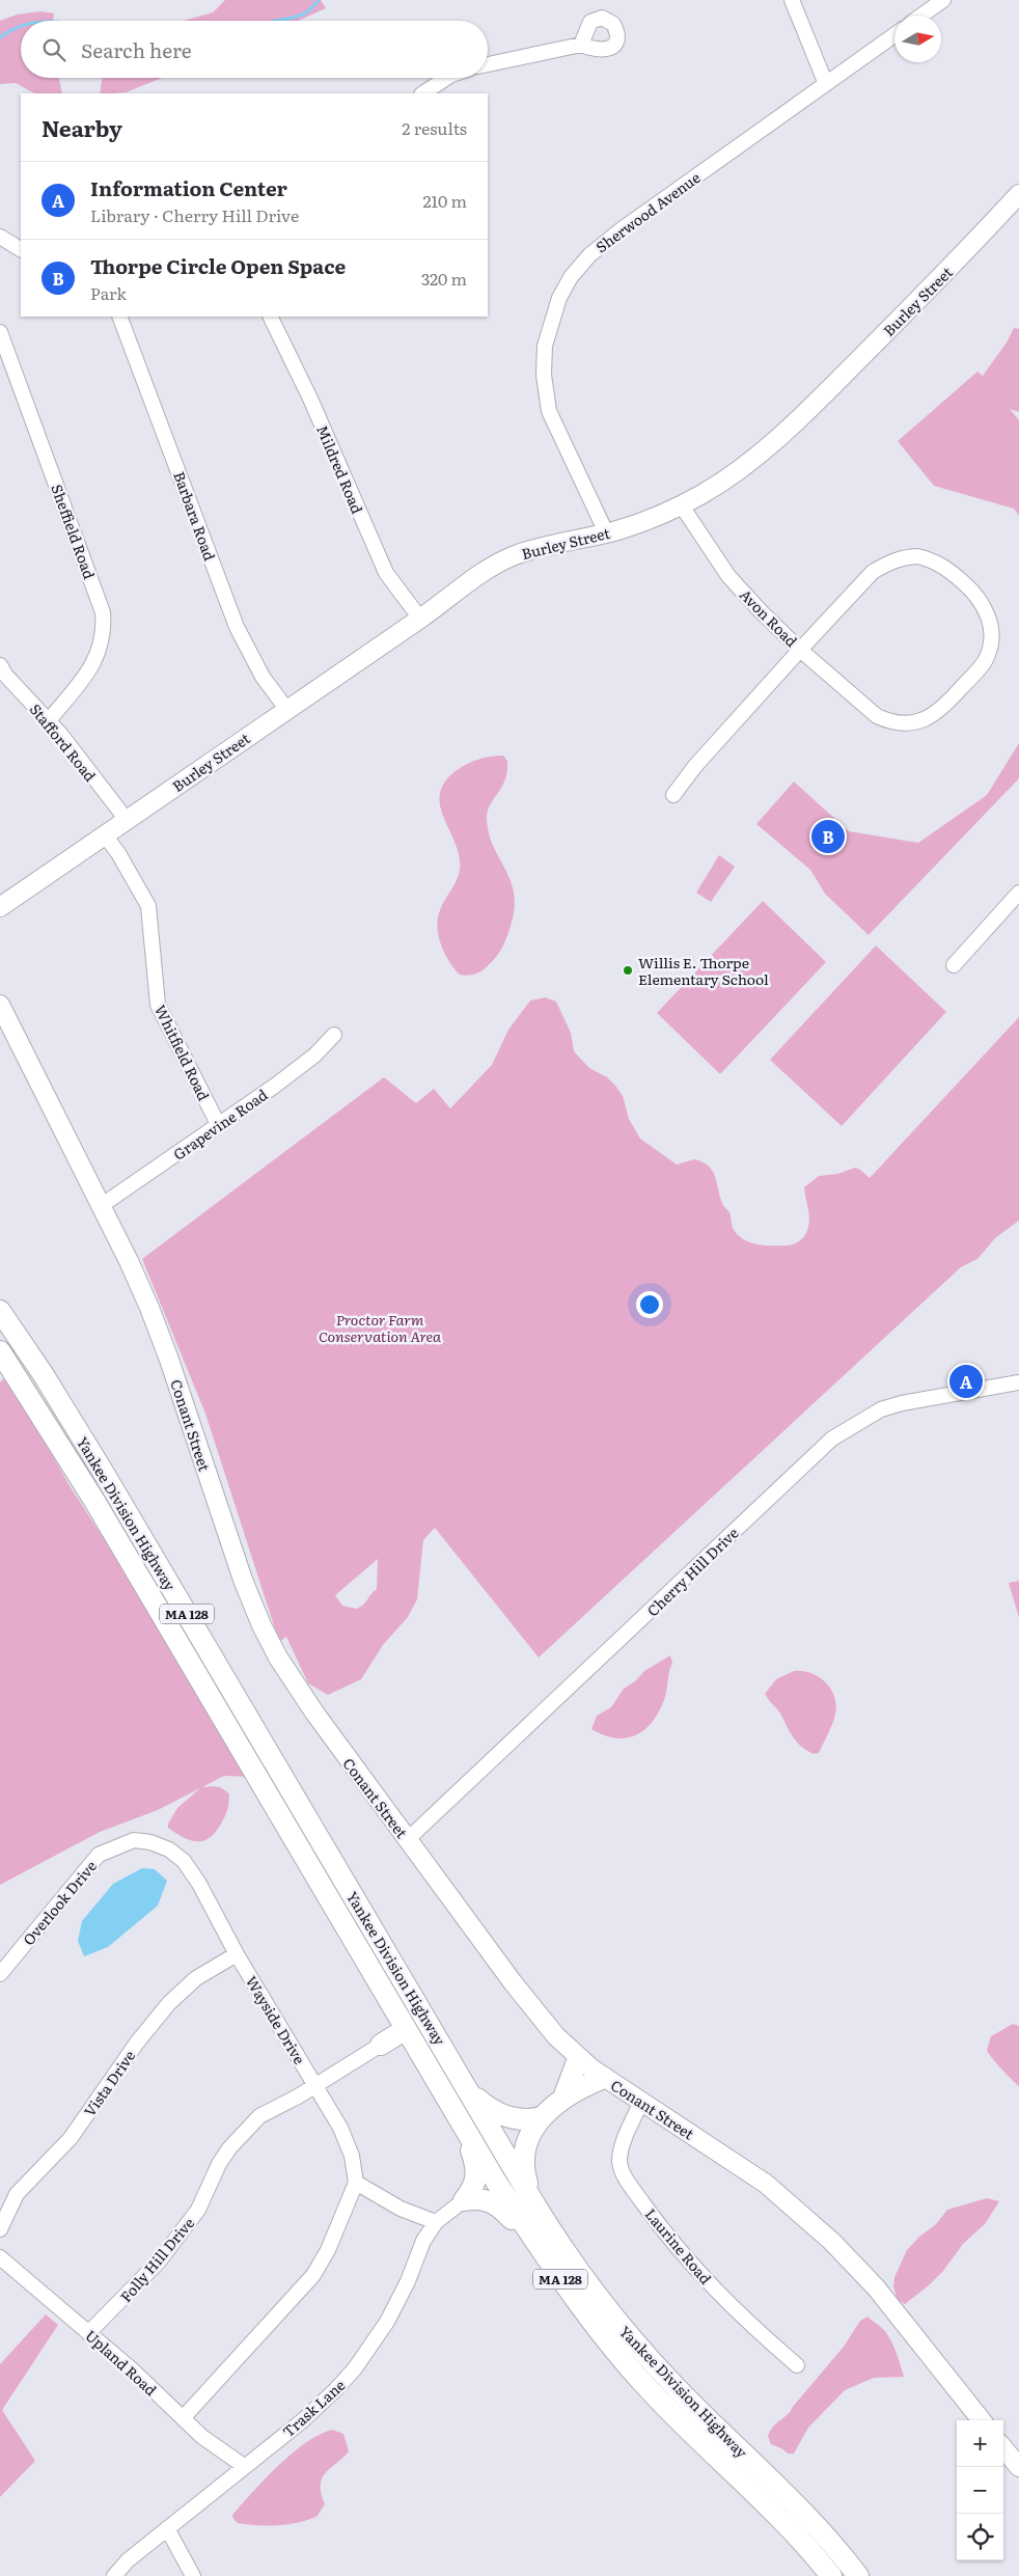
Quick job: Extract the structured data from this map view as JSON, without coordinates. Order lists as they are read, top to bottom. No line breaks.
{"streets":{"highway":["Yankee Division Highway","MA 128"],"main road":["Burley Street","Conant Street"],"street":["Sherwood Avenue","Mildred Road","Barbara Road","Sheffield Road","Avon Road","Stafford Road","Whitfield Road","Grapevine Road","Cherry Hill Drive","Overlook Drive","Wayside Drive","Vista Drive","Laurine Road","Folly Hill Drive","Upland Road","Trask Lane"]},"crossings":[["Sherwood Avenue","Burley Street"],["Burley Street","Mildred Road"],["Burley Street","Barbara Road"],["Burley Street","Avon Road"],["Burley Street","Stafford Road"],["Burley Street","Whitfield Road"],["Sheffield Road","Stafford Road"],["Whitfield Road","Grapevine Road"],["Grapevine Road","Conant Street"],["Conant Street","Cherry Hill Drive"],["Conant Street","Laurine Road"],["Overlook Drive","Wayside Drive"],["Wayside Drive","Vista Drive"],["Wayside Drive","Folly Hill Drive"],["Folly Hill Drive","Upland Road"],["Upland Road","Trask Lane"]],"parks":["Proctor Farm Conservation Area"],"places":["Willis E. Thorpe Elementary School"],"north":"right","page":{"search":"Search here","heading":["Nearby","2 results"],"list":[{"mark":"A","name":"Information Center","note":"Library · Cherry Hill Drive","value":"210 m"},{"mark":"B","name":"Thorpe Circle Open Space","note":"Park","value":"320 m"}],"pins":["B","A"],"map_buttons":["+","−"]}}
